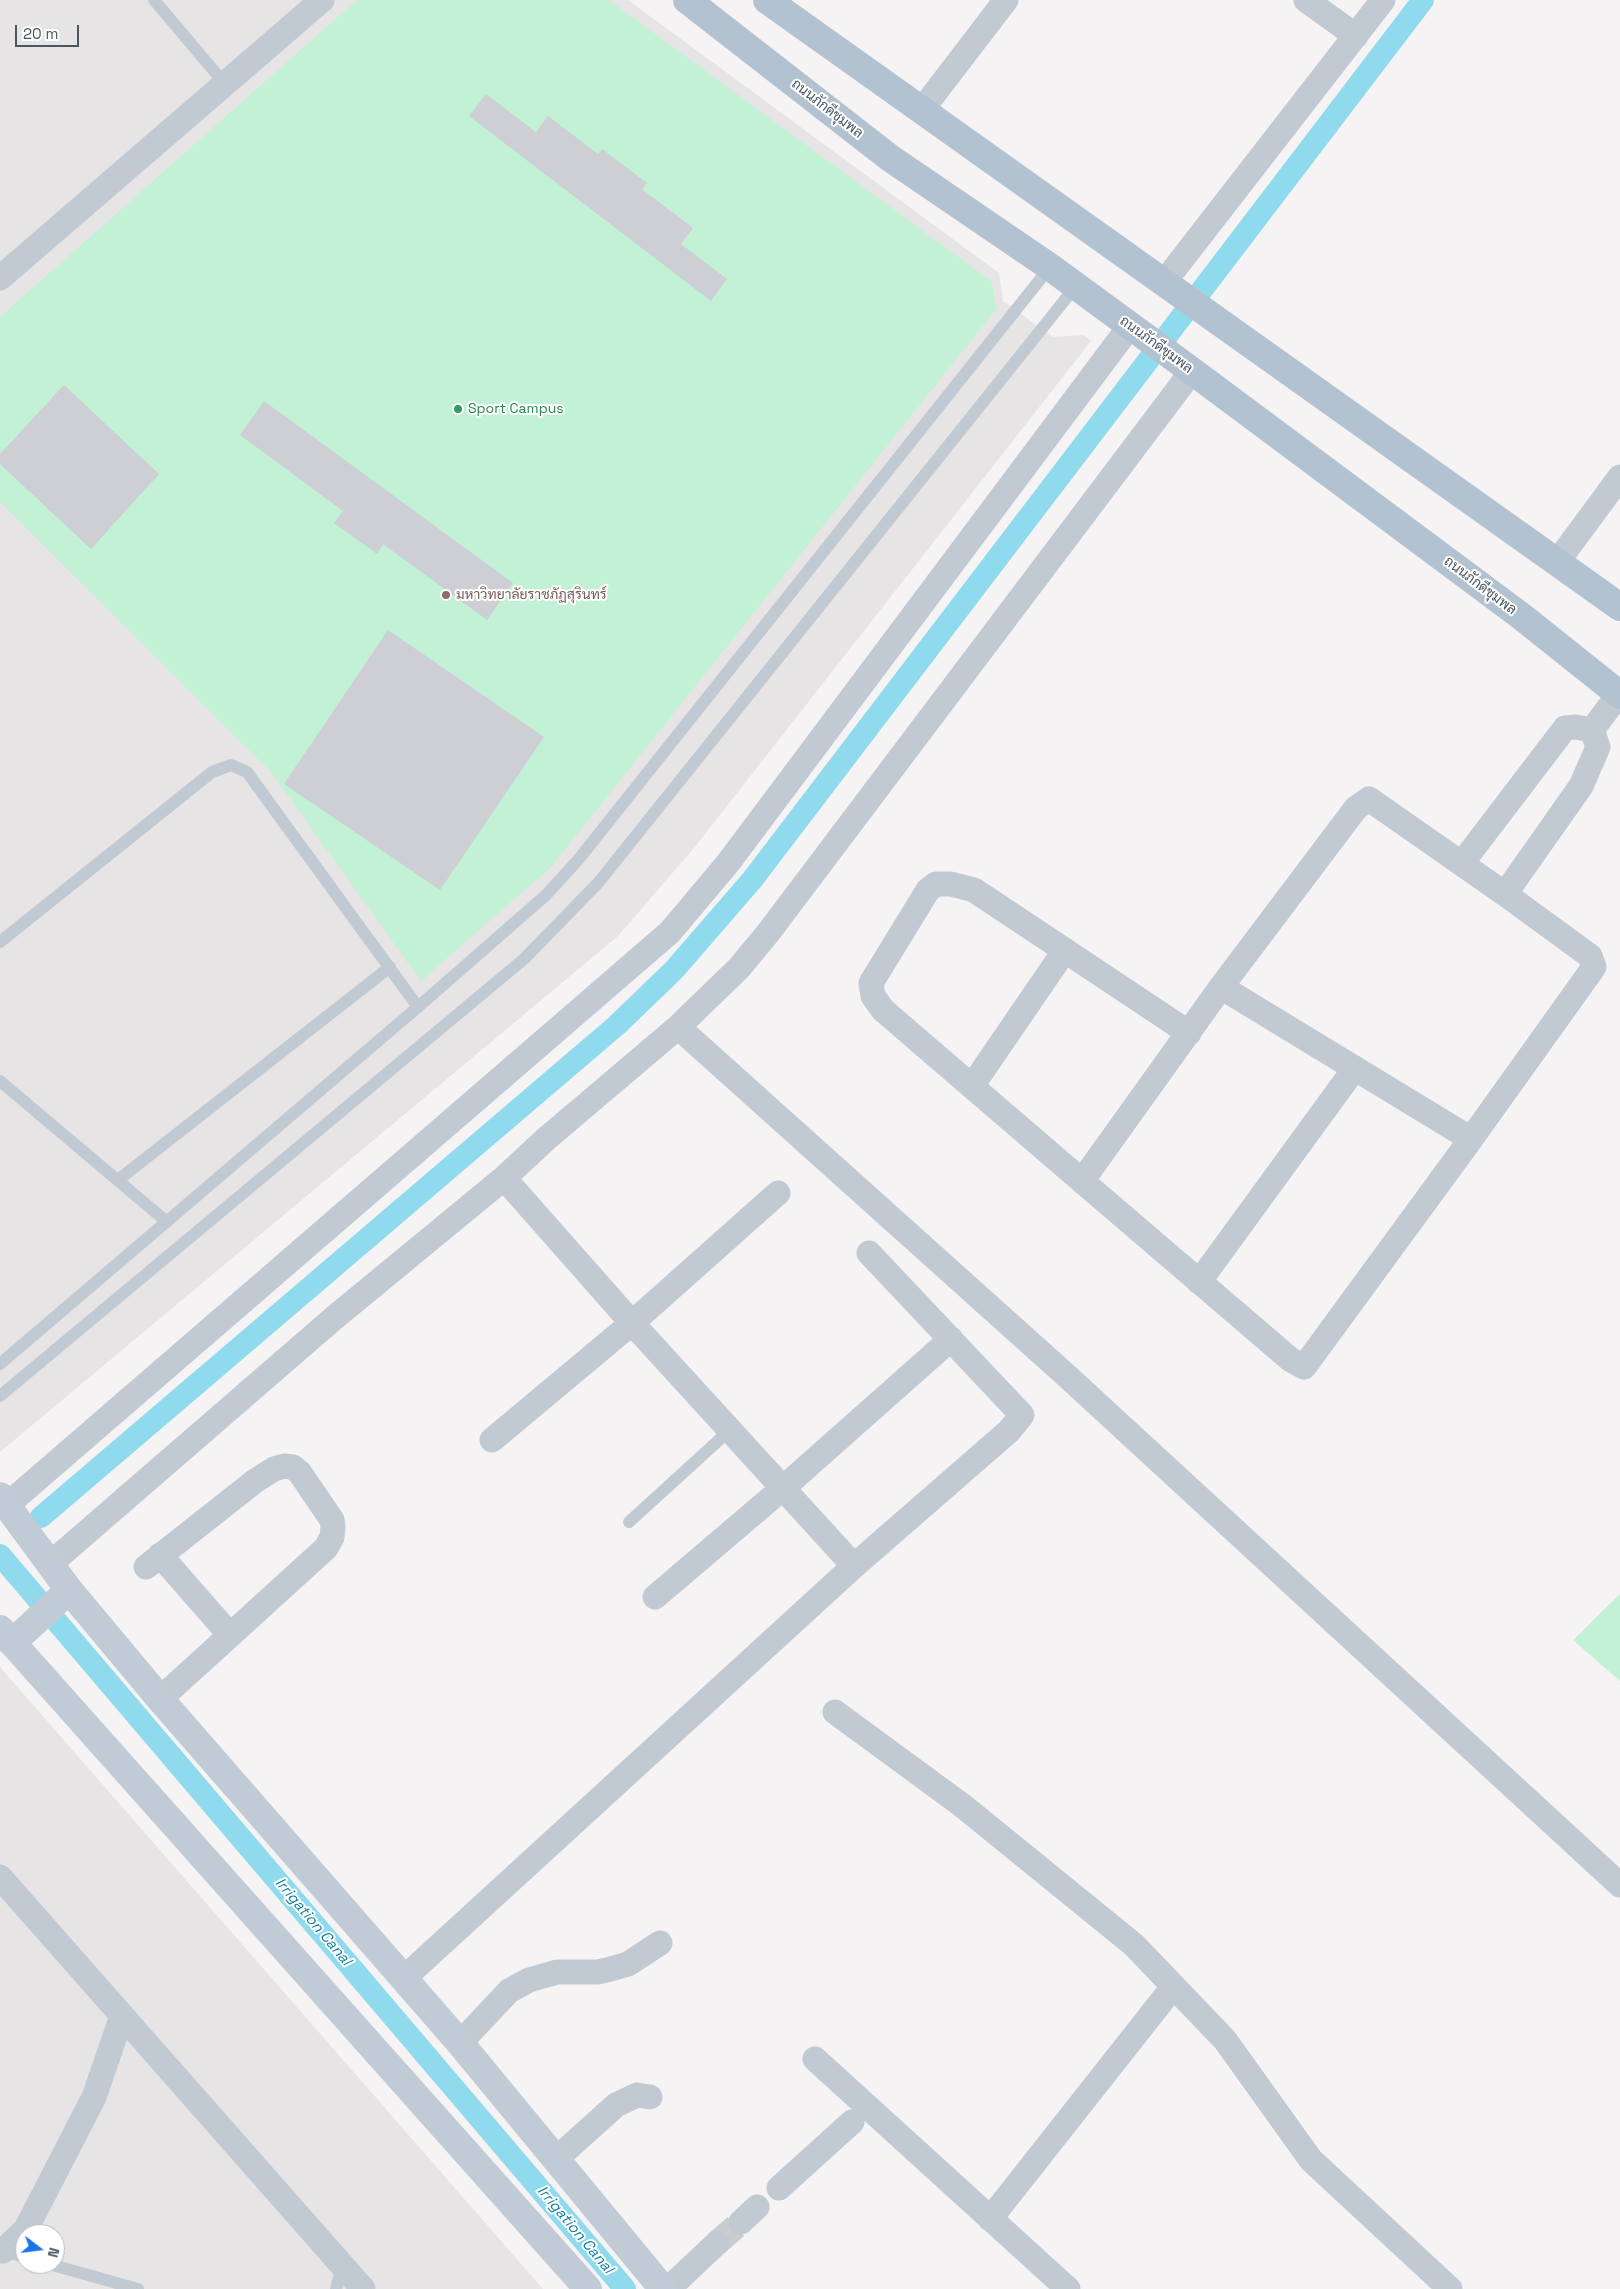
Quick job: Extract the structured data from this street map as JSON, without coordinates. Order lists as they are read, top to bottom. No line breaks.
{"streets":{"main road":["ถนนภักดีชุมพล"]},"water":["Irrigation Canal"],"places":["Sport Campus","มหาวิทยาลัยราชภัฏสุรินทร์"],"scale_bar":"20 m","north":"right"}
